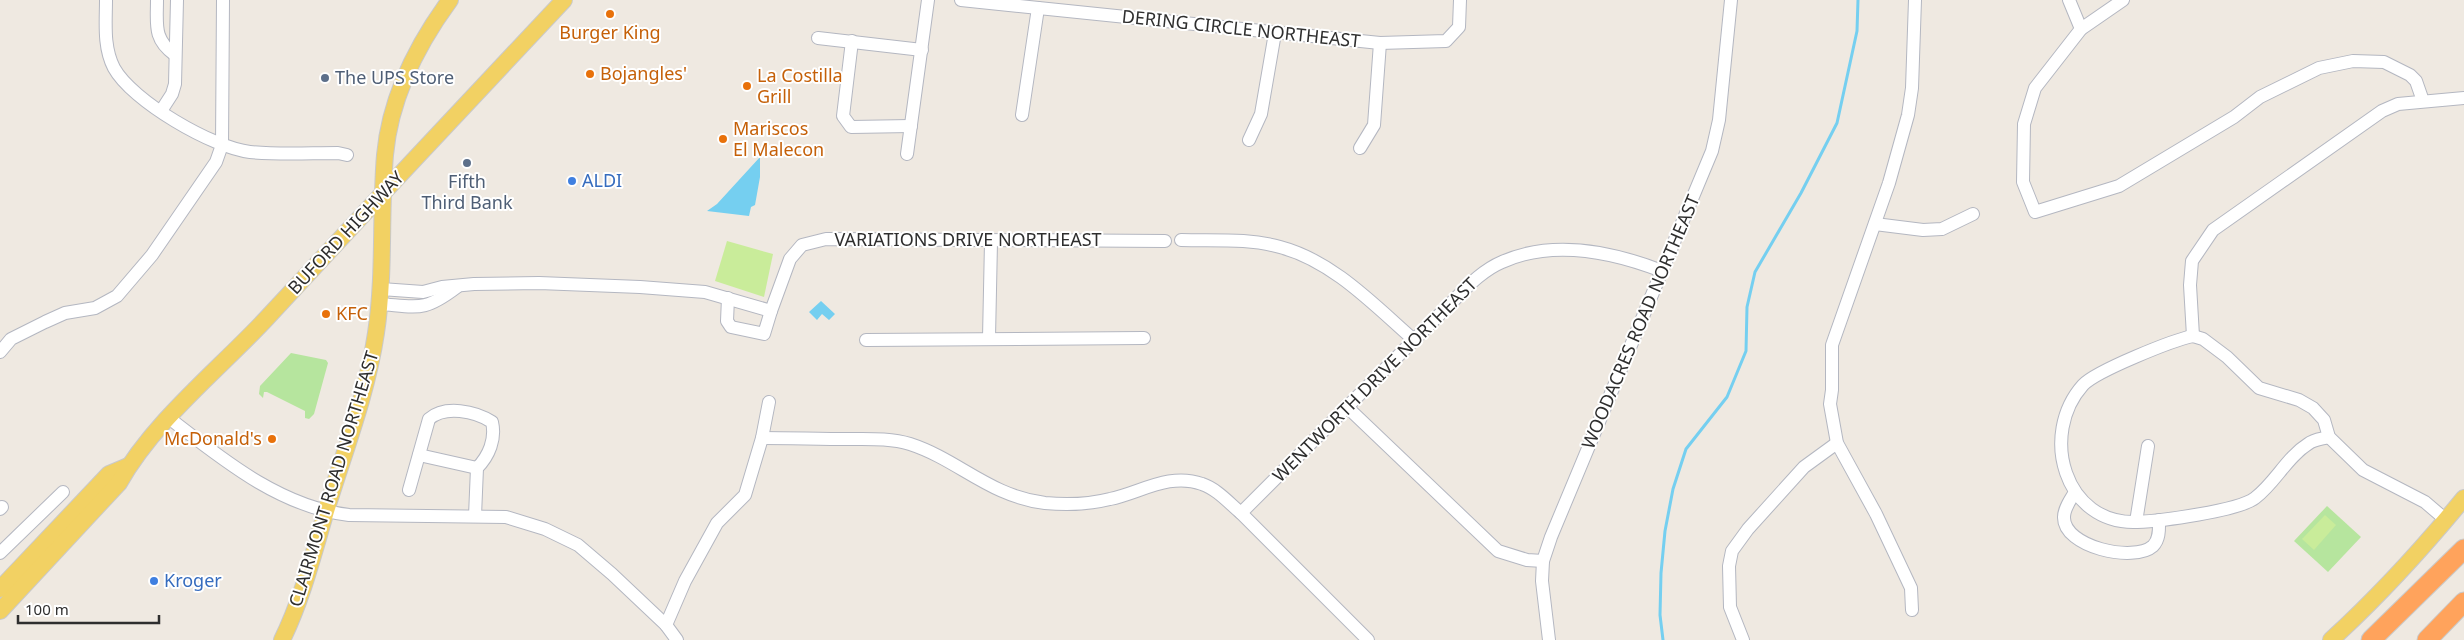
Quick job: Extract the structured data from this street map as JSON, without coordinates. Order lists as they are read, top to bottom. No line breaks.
{"streets":{"main road":["BUFORD HIGHWAY","CLAIRMONT ROAD NORTHEAST"],"street":["DERING CIRCLE NORTHEAST","VARIATIONS DRIVE NORTHEAST","WOODACRES ROAD NORTHEAST","WENTWORTH DRIVE NORTHEAST"]},"crossings":[["BUFORD HIGHWAY","CLAIRMONT ROAD NORTHEAST"],["WOODACRES ROAD NORTHEAST","WENTWORTH DRIVE NORTHEAST"]],"places":["Burger King","Bojangles'","The UPS Store","La Costilla Grill","Mariscos El Malecon","Fifth Third Bank","ALDI","KFC","McDonald's","Kroger"],"scale_bar":"100 m"}
